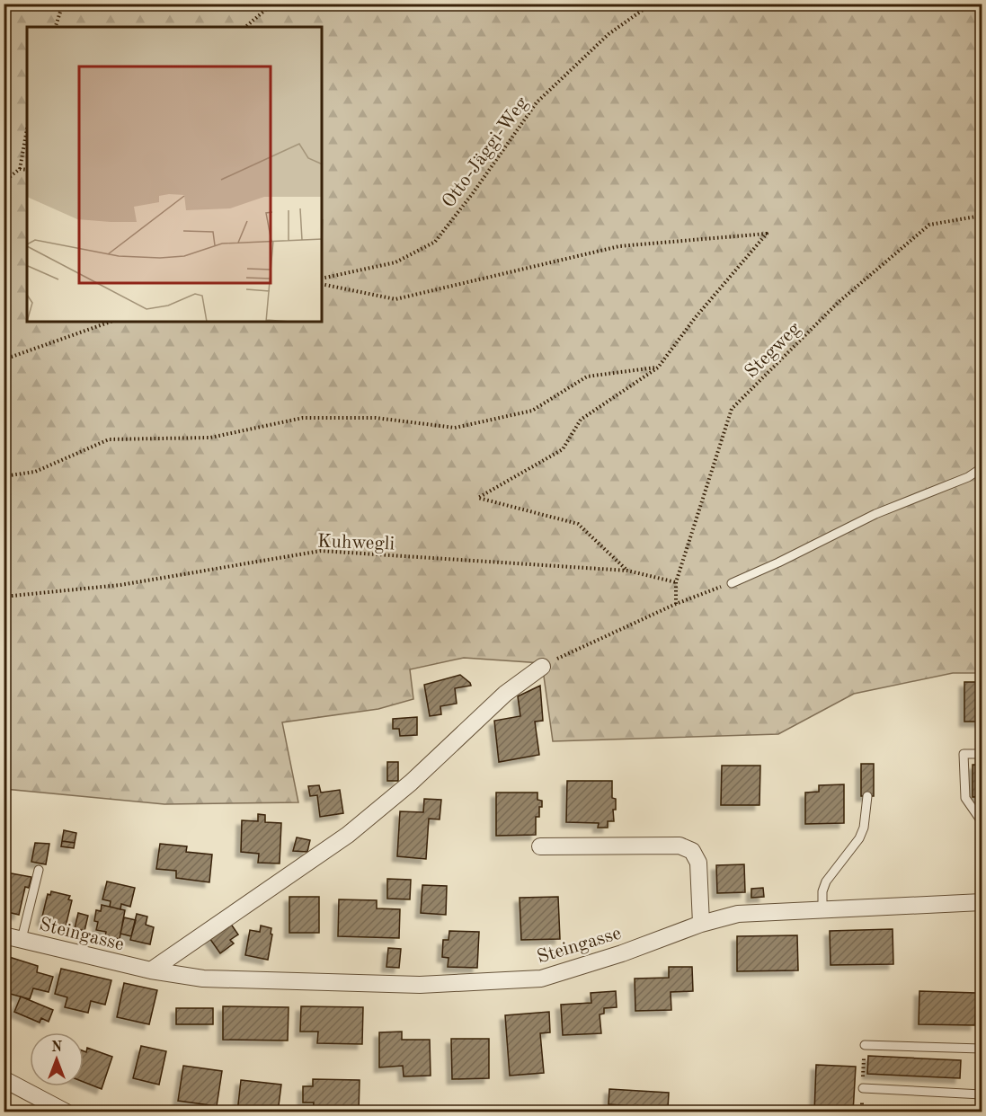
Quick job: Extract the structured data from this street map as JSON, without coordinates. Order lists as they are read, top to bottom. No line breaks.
{"streets":{"street":["Steingasse"],"path":["Otto-Jäggi-Weg","Stegweg","Kuhwegli"]},"crossings":[["Stegweg","Kuhwegli"]],"north":"top"}
